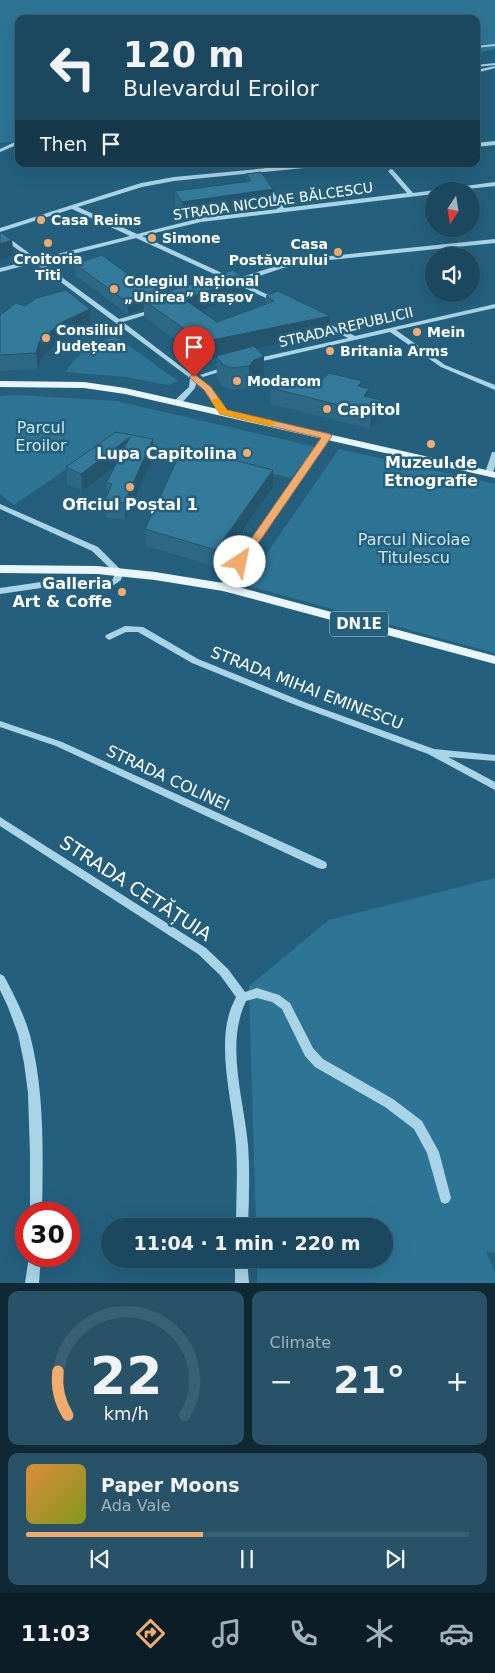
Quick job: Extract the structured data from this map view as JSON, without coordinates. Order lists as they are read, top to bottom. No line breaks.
{"streets":{"main road":["DN1E"],"street":["STRADA NICOLAE BĂLCESCU","STRADA REPUBLICII","STRADA MIHAI EMINESCU","STRADA COLINEI","STRADA CETĂȚUIA"]},"parks":["Parcul Eroilor","Parcul Nicolae Titulescu"],"places":["Casa Reims","Simone","Croitoria Titi","Casa Postăvarului","Colegiul Național „Unirea” Brașov","Mein","Consiliul Județean","Britania Arms","Modarom","Capitol","Muzeul de Etnografie","Lupa Capitolina","Oficiul Poștal 1","Galleria Art & Coffe"],"north":"bottom","page":{"turn":["120 m","Bulevardul Eroilor"],"then":"Then","limit":"30","trip":"11:04 · 1 min · 220 m","tile":"Climate","heat":["−","21°","+"],"song":["Paper Moons","Ada Vale"],"tabs":"11:03","gauge":["22","km/h"]}}
